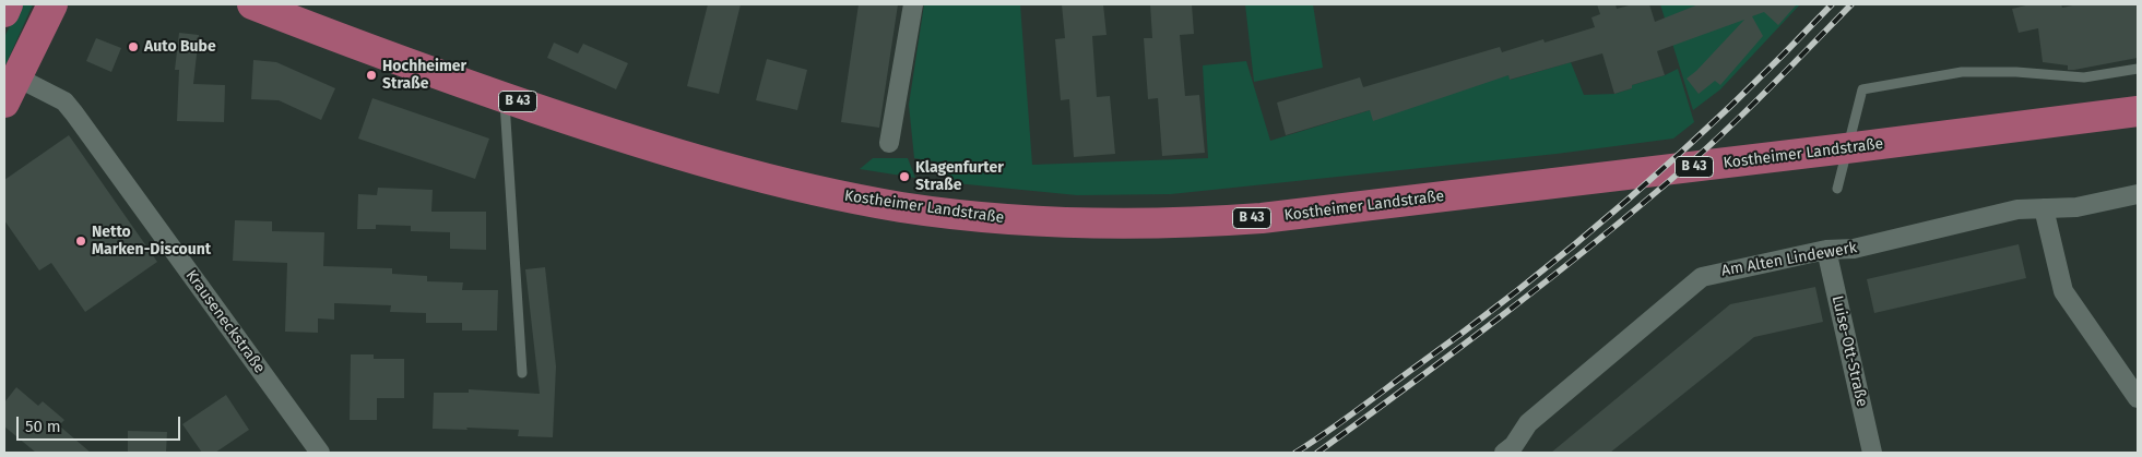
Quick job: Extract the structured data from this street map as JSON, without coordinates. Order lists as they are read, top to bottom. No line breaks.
{"streets":{"main road":["B 43","Kostheimer Landstraße"],"street":["Am Alten Lindewerk","Krauseneckstraße","Luise-Ott-Straße"]},"crossings":[["Am Alten Lindewerk","Luise-Ott-Straße"]],"places":["Auto Bube","Hochheimer Straße","Klagenfurter Straße","Netto Marken-Discount"],"scale_bar":"50 m"}
